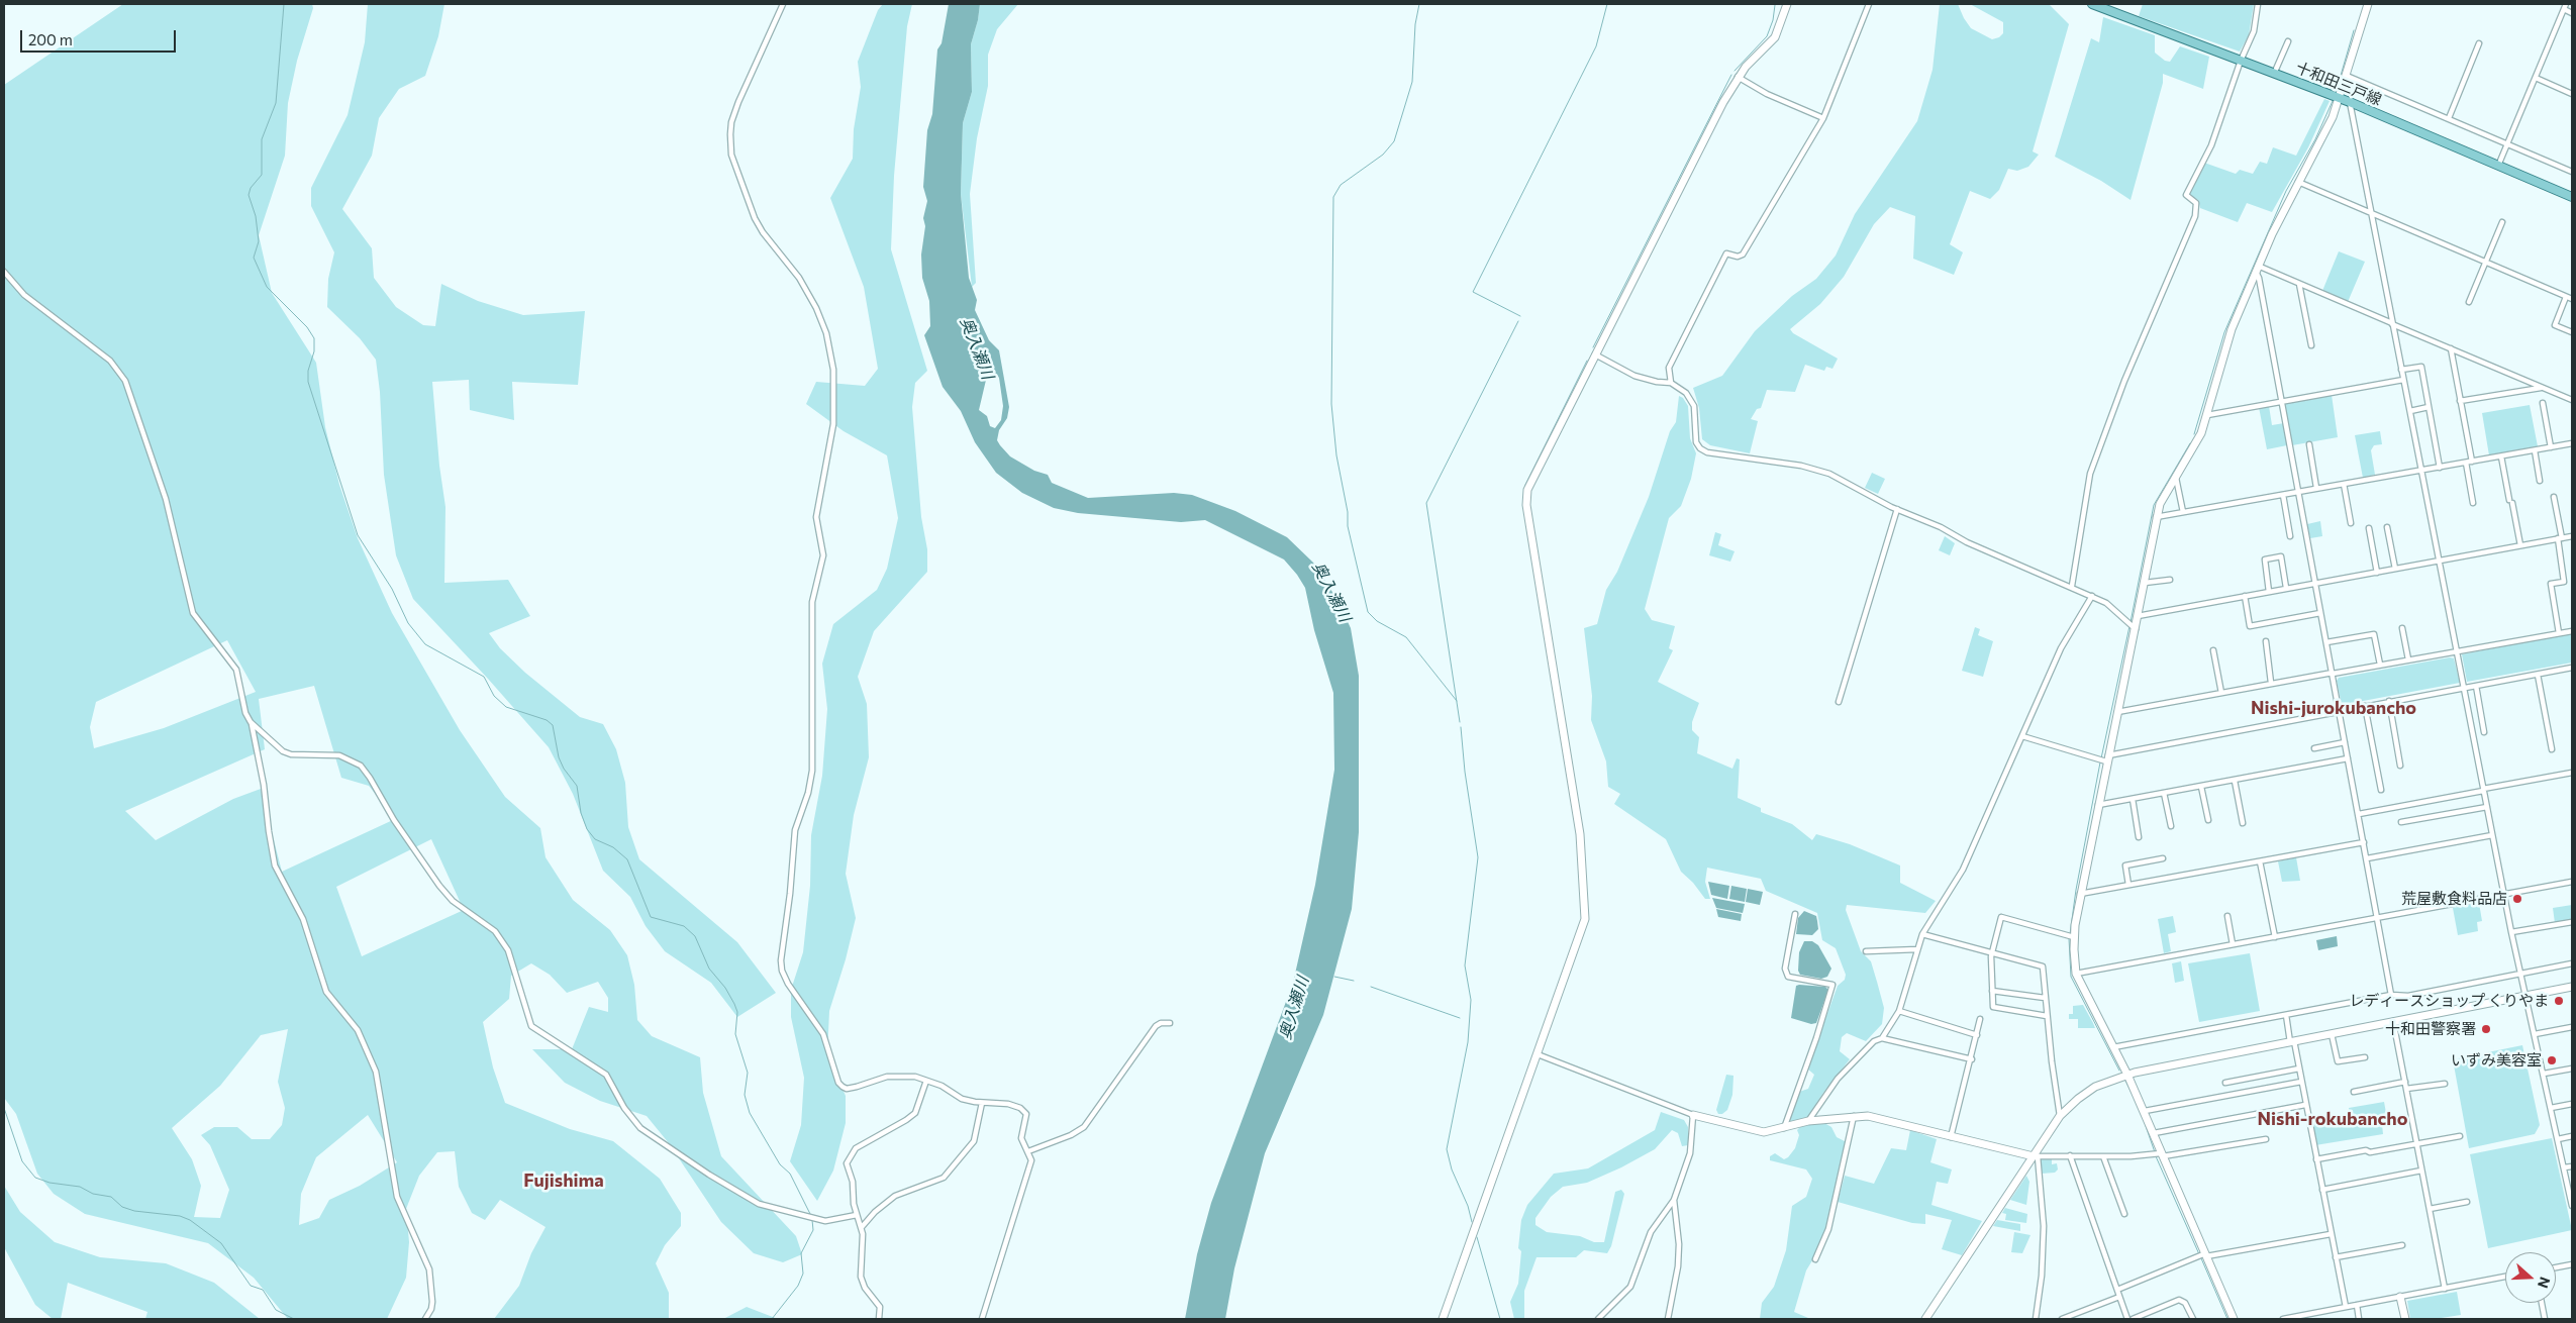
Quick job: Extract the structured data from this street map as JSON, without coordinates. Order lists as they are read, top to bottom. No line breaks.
{"streets":{"main road":["十和田三戸線"]},"districts":["Nishi-jurokubancho","Nishi-rokubancho","Fujishima"],"water":["奥入瀬川"],"places":["荒屋敷食料品店","レディースショップ くりやま","十和田警察署","いずみ美容室"],"scale_bar":"200 m","north":"right"}
